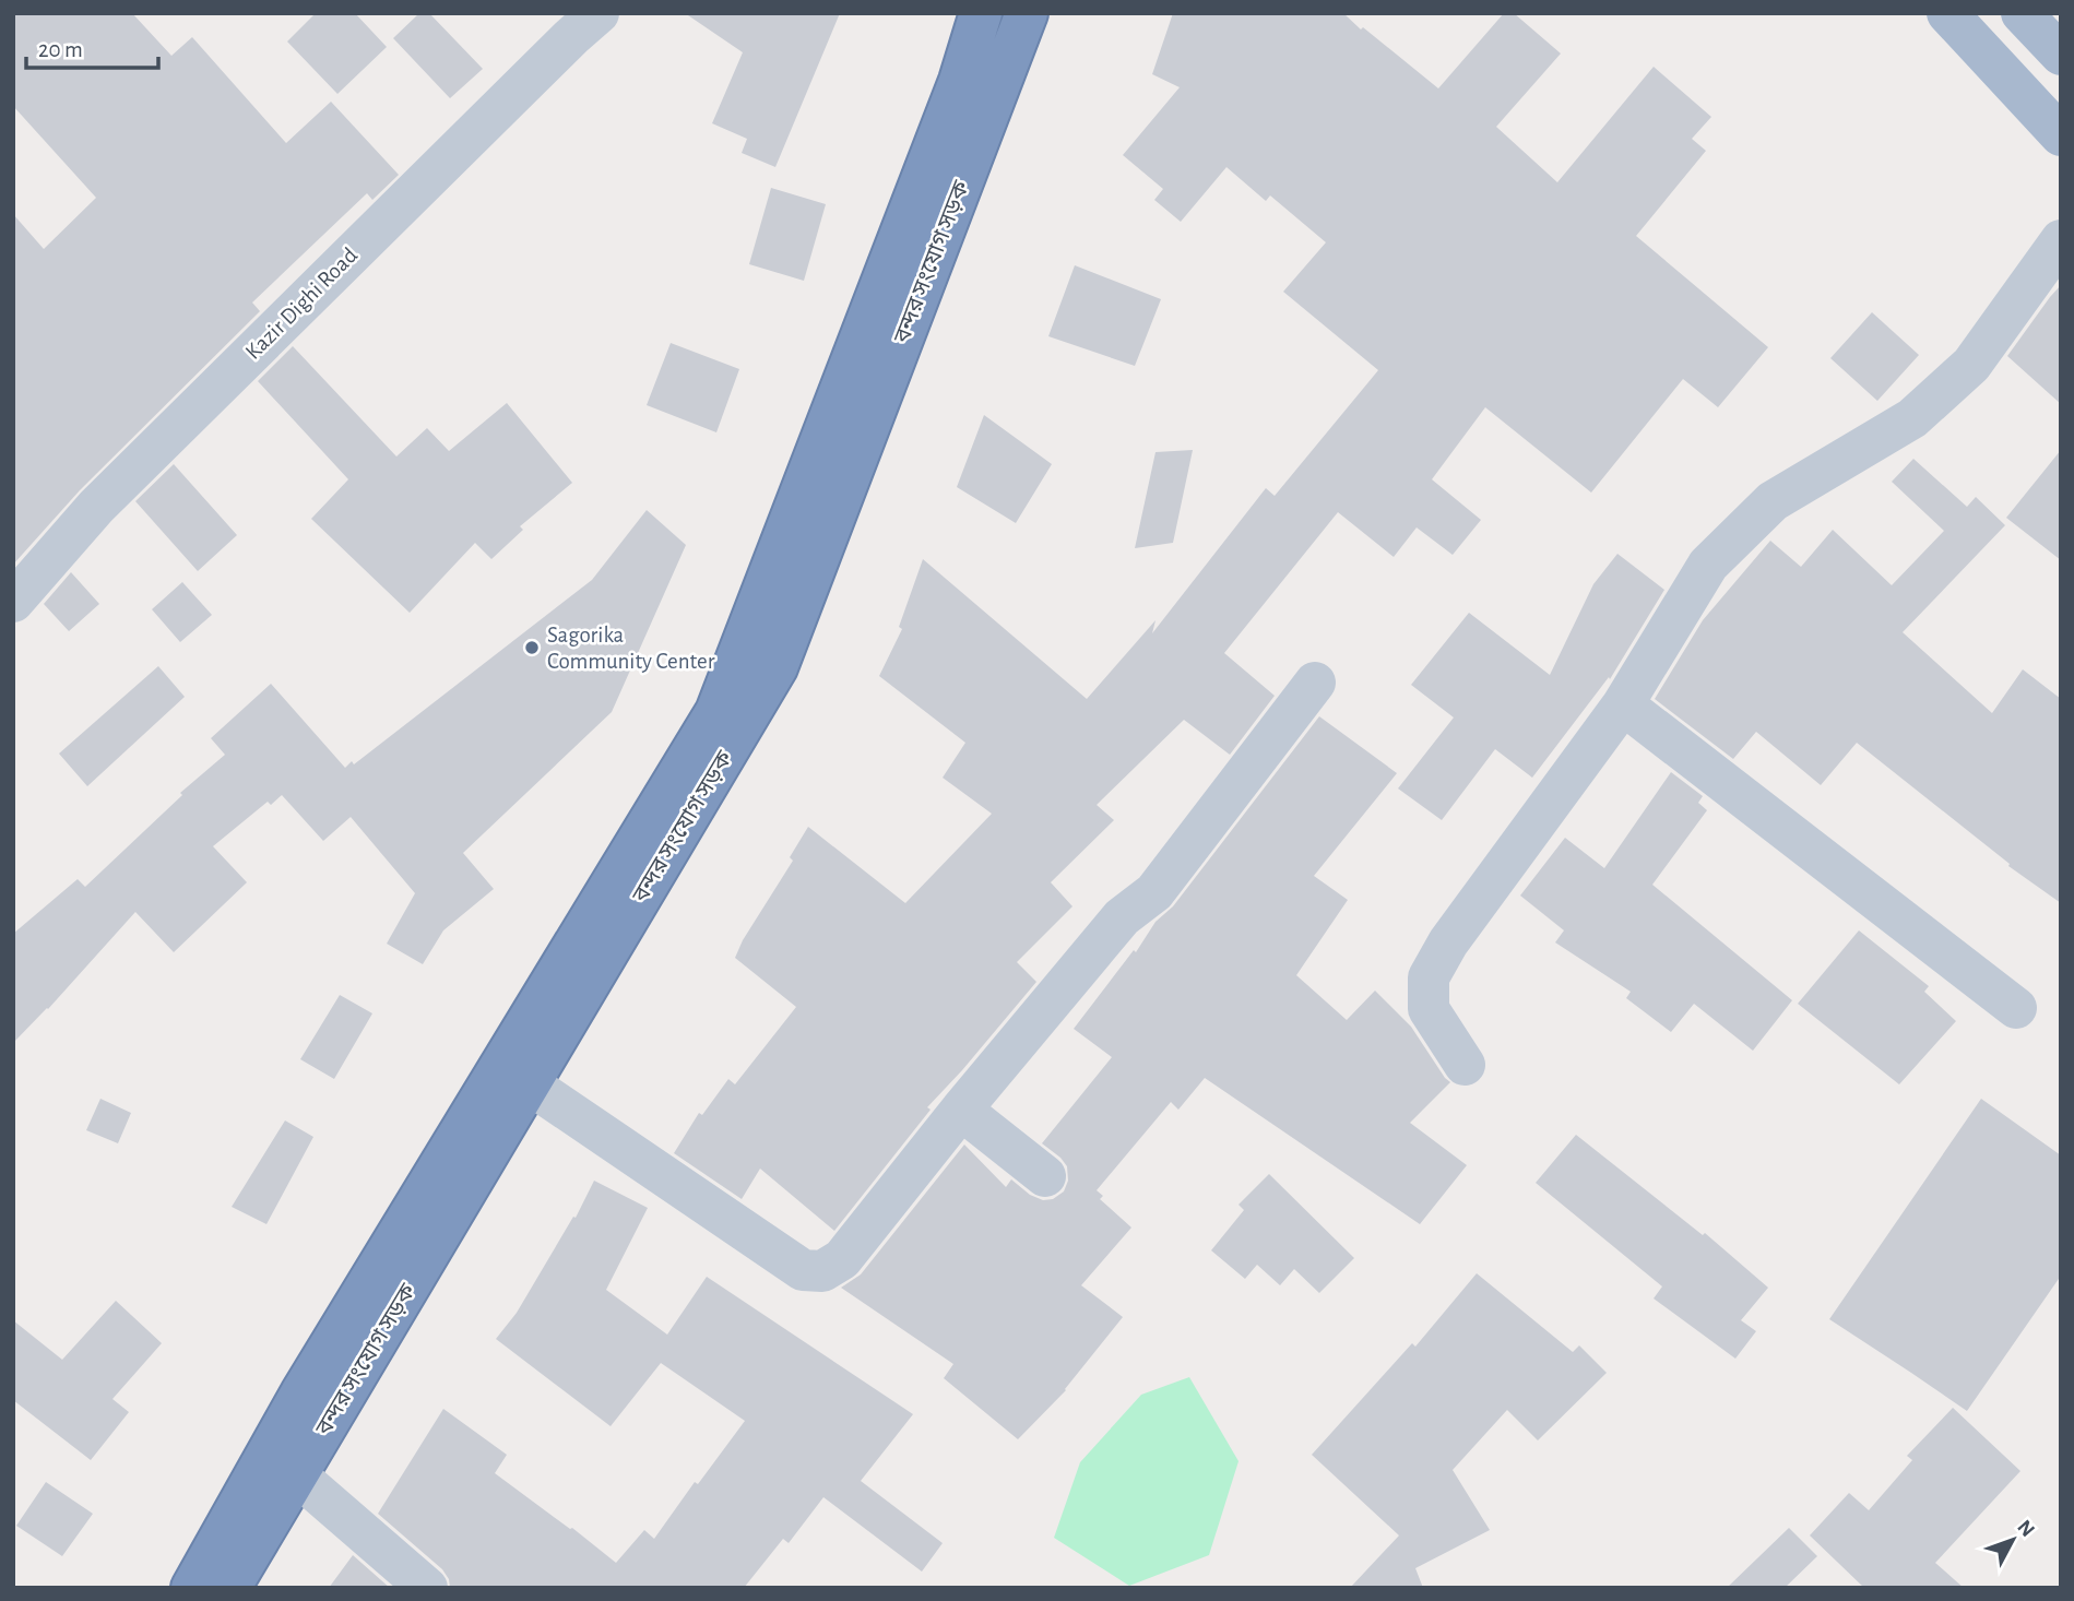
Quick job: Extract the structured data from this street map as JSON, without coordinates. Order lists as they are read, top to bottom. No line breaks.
{"streets":{"highway":["বন্দর সংযোগ সড়ক"],"street":["Kazir Dighi Road"]},"places":["Sagorika Community Center"],"scale_bar":"20 m","north":"top right"}
